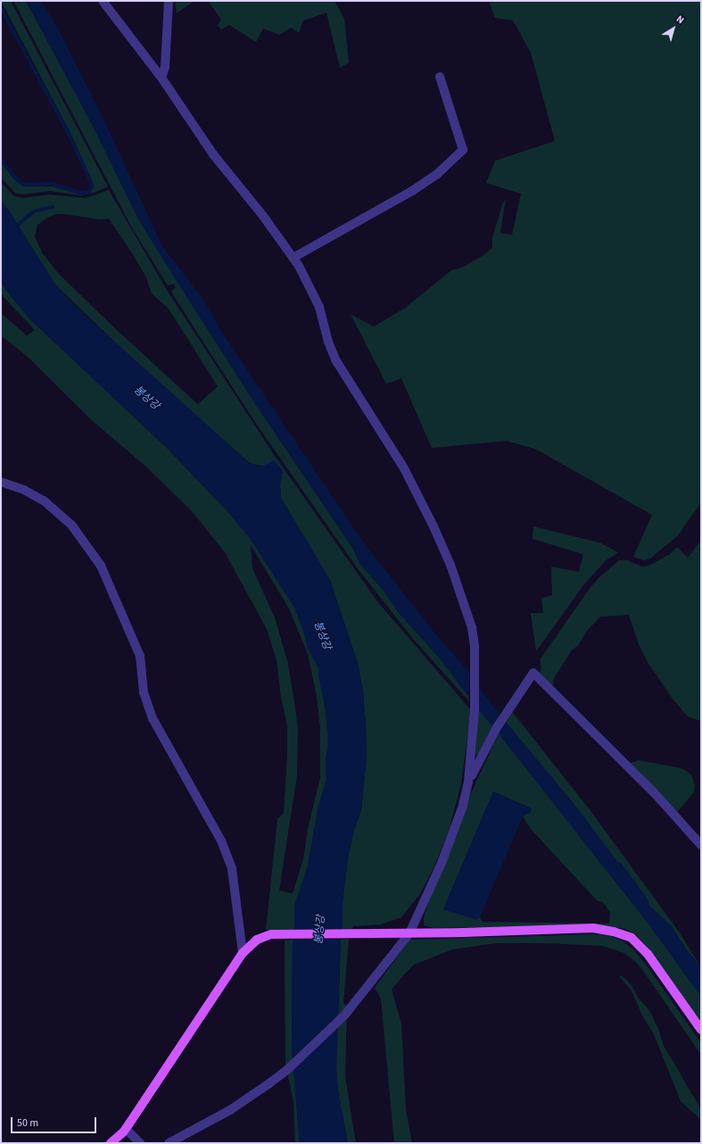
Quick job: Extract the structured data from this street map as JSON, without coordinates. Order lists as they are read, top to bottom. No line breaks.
{"water":["봉상강"],"scale_bar":"50 m","north":"top right"}
